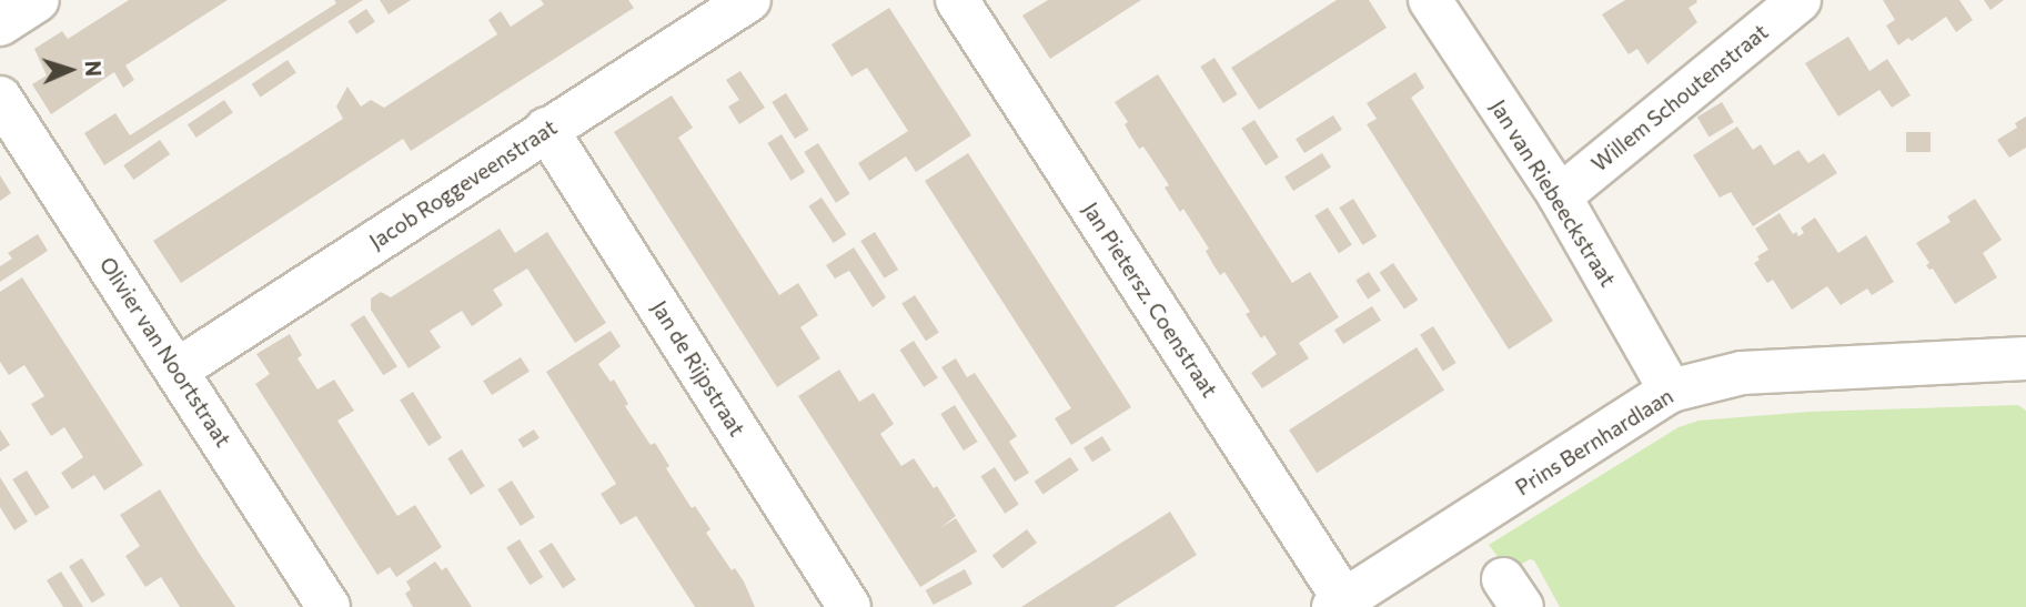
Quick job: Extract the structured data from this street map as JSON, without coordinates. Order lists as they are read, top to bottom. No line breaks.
{"streets":{"street":["Willem Schoutenstraat","Jacob Roggeveenstraat","Jan van Riebeeckstraat","Jan Pietersz. Coenstraat","Olivier van Noortstraat","Jan de Rijpstraat","Prins Bernhardlaan"]},"crossings":[["Willem Schoutenstraat","Jan van Riebeeckstraat"],["Jacob Roggeveenstraat","Olivier van Noortstraat"],["Jacob Roggeveenstraat","Jan de Rijpstraat"],["Jan van Riebeeckstraat","Prins Bernhardlaan"],["Jan Pietersz. Coenstraat","Prins Bernhardlaan"]],"north":"right"}
